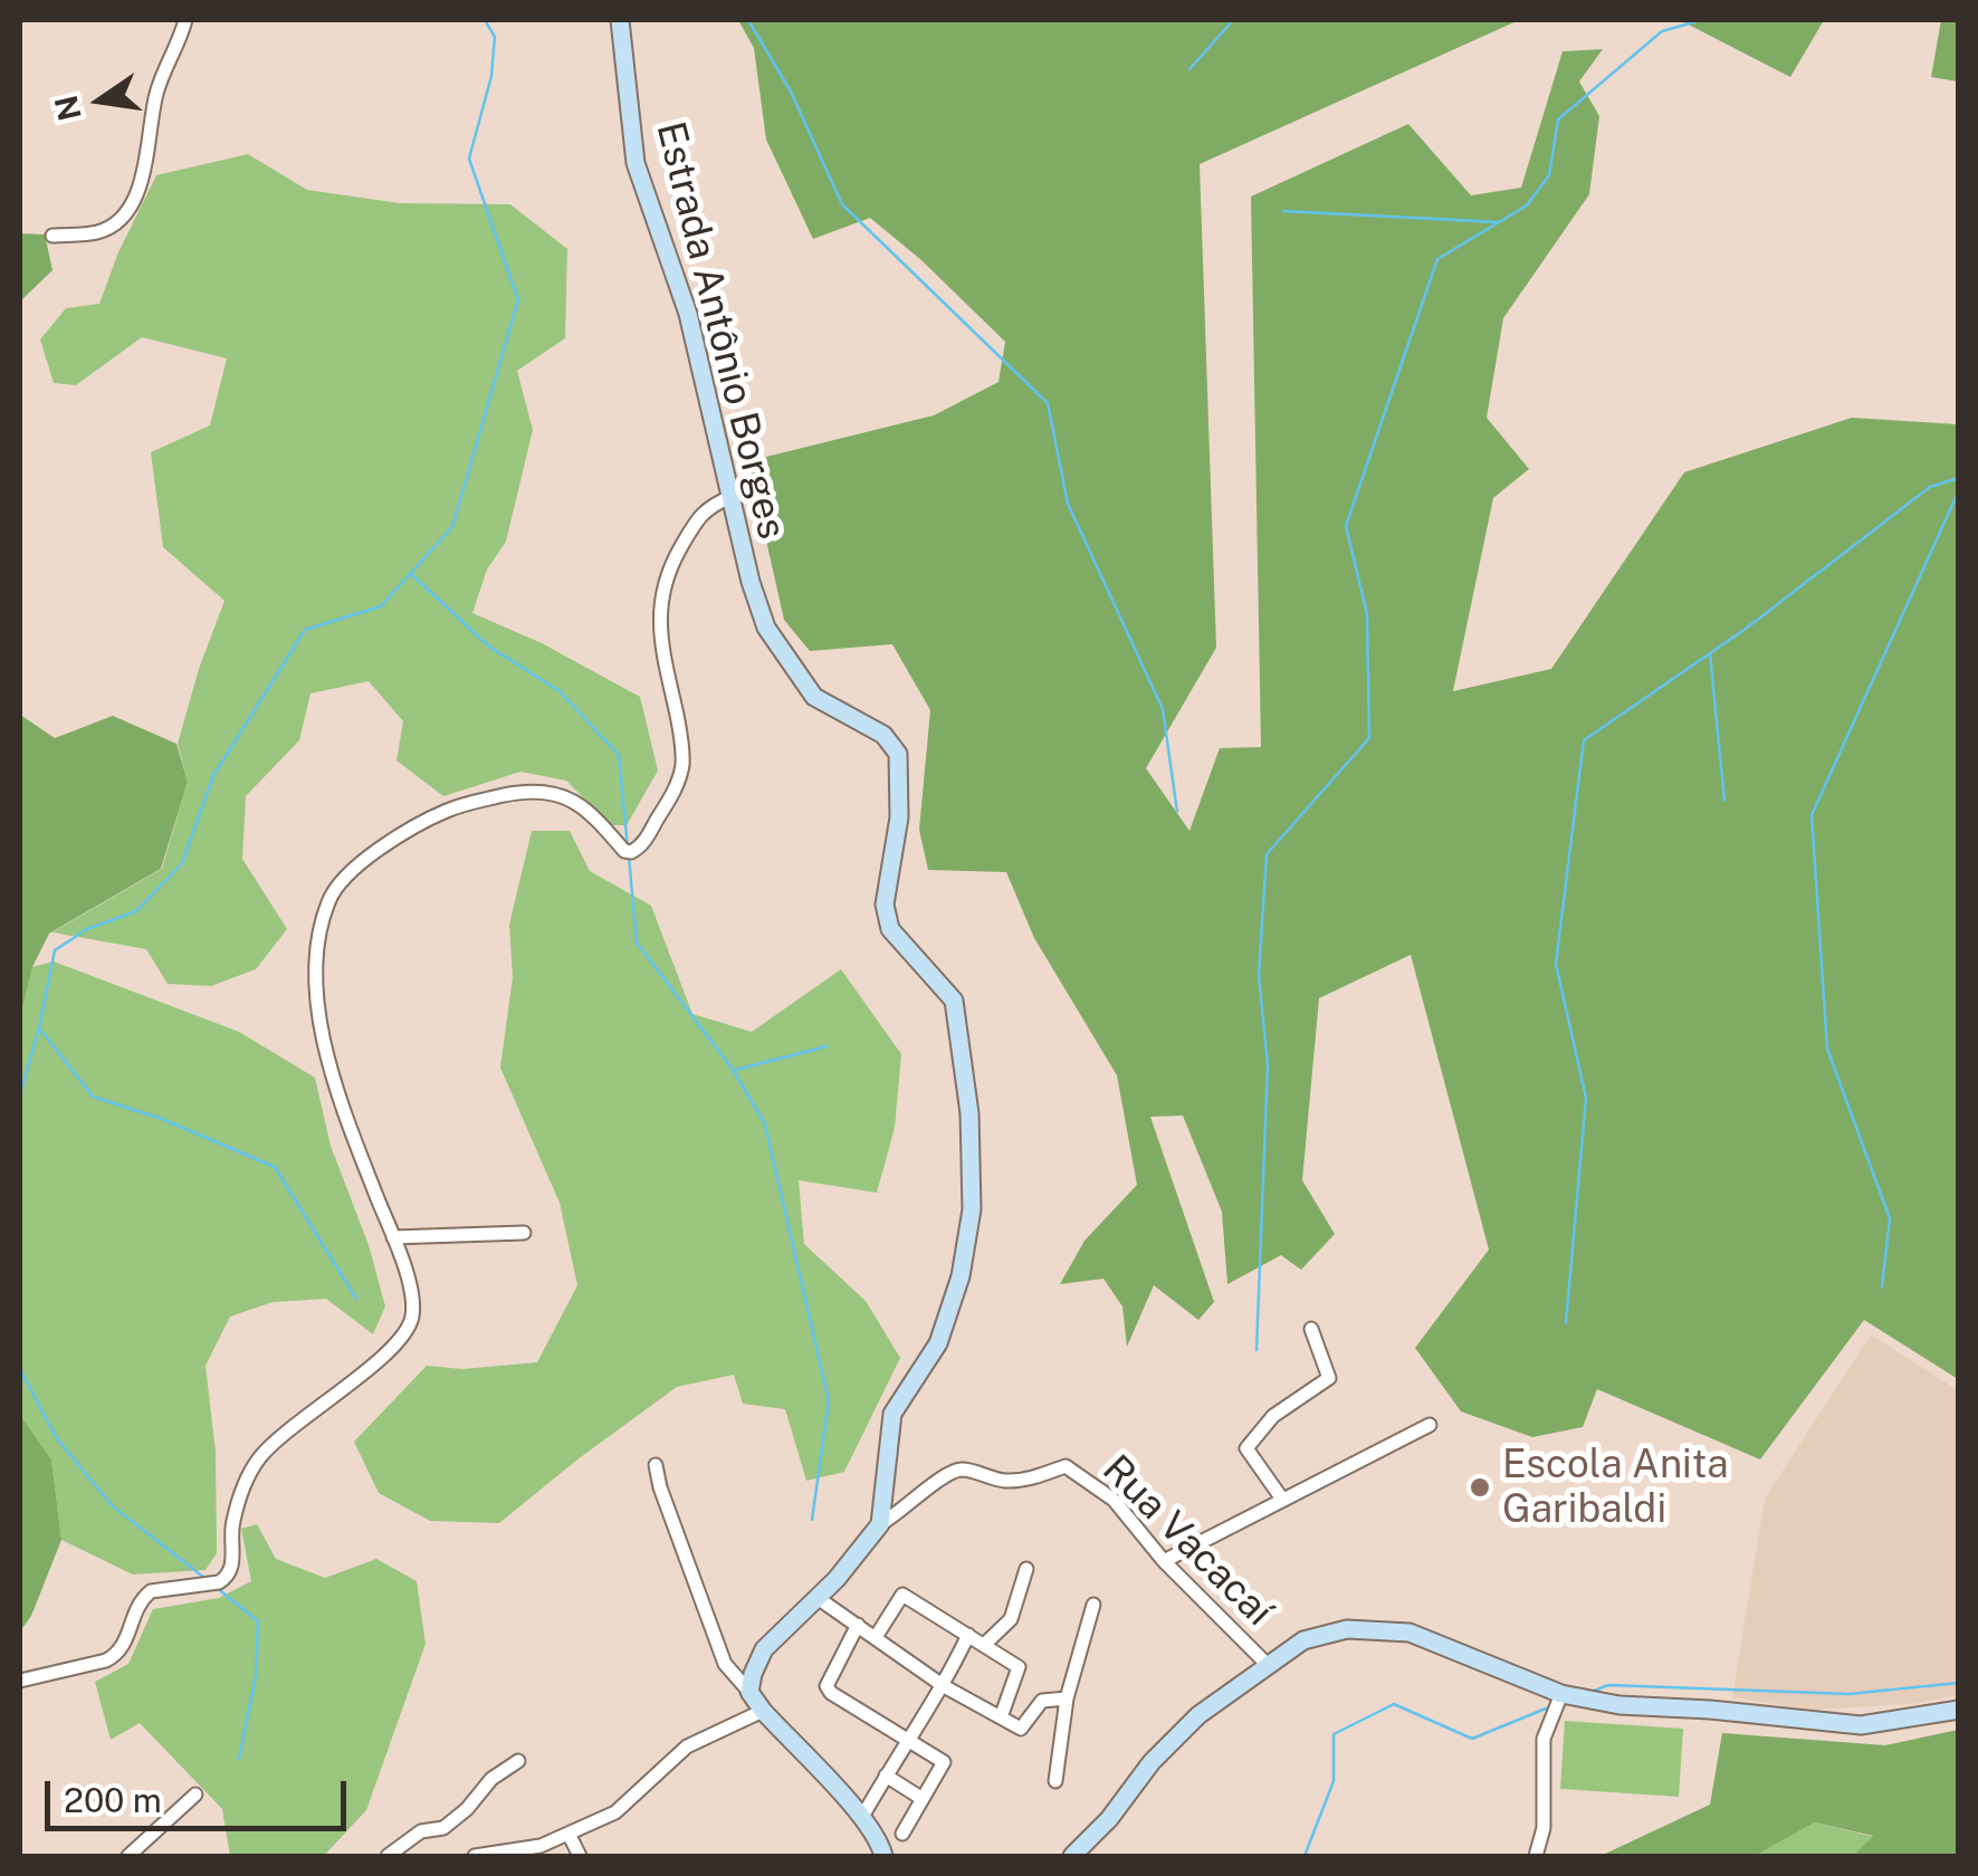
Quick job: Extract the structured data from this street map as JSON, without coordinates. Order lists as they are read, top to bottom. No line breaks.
{"streets":{"street":["Estrada Antônio Borges","Rua Vacacaí"]},"crossings":[["Estrada Antônio Borges","Rua Vacacaí"]],"places":["Escola Anita Garibaldi"],"scale_bar":"200 m","north":"left"}
